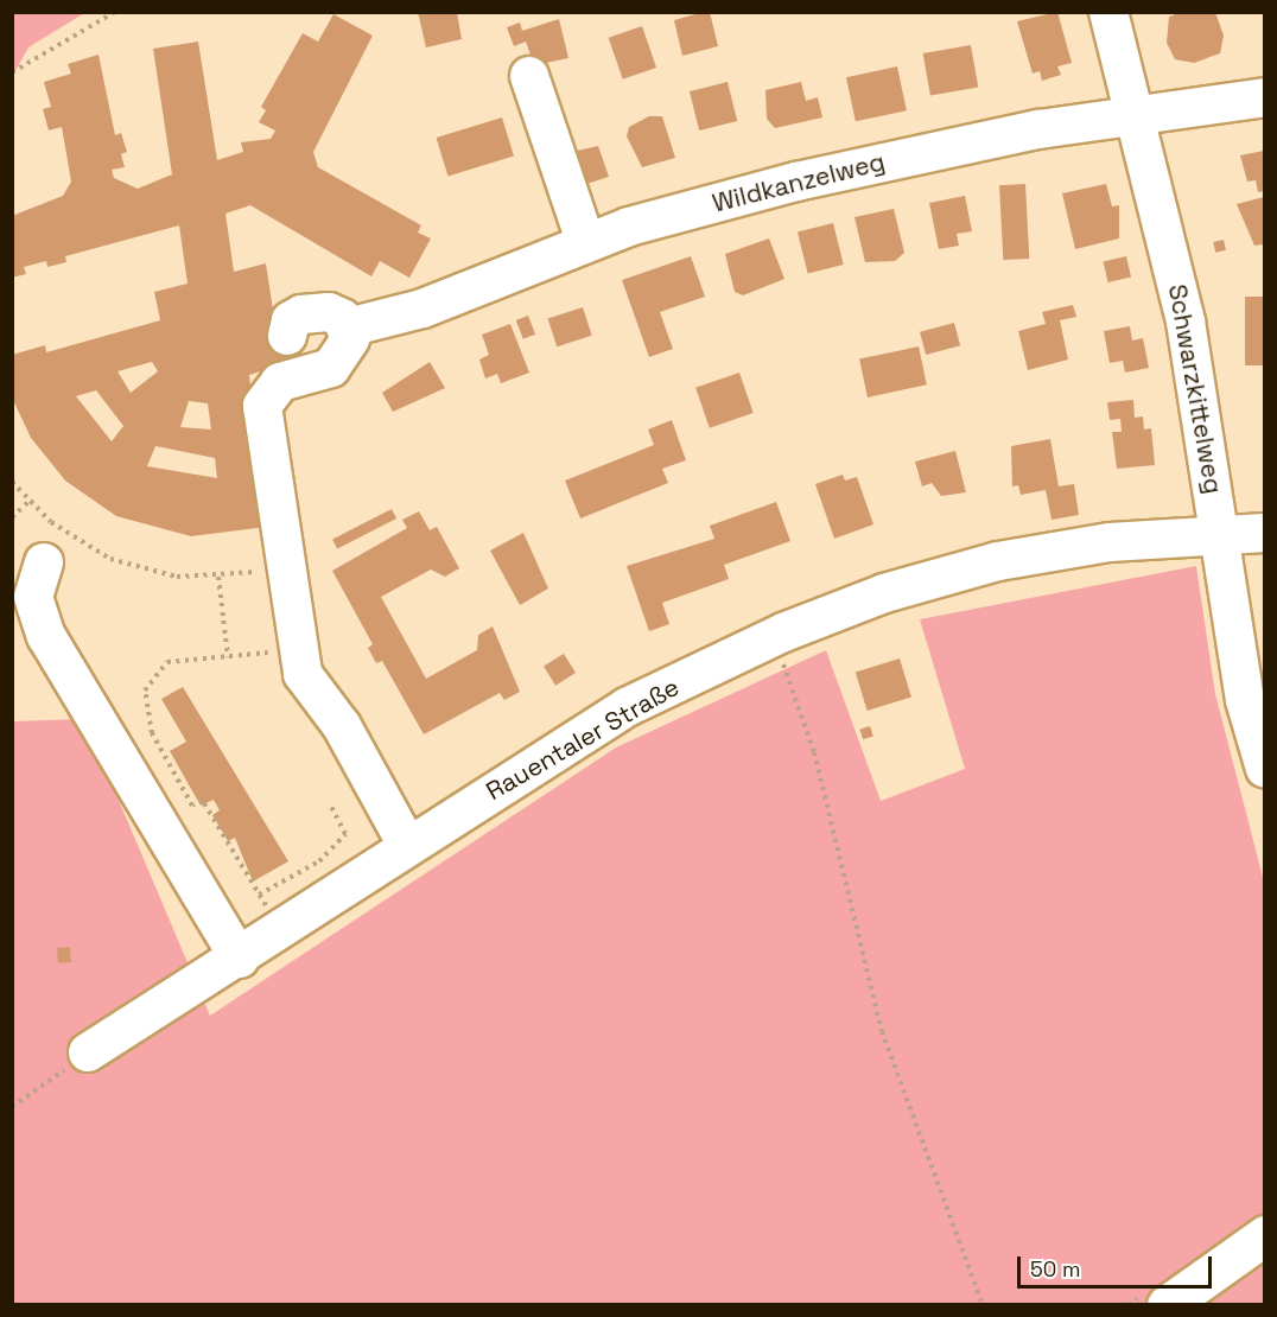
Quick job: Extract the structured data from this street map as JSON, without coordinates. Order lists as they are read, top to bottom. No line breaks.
{"streets":{"street":["Wildkanzelweg","Schwarzkittelweg","Rauentaler Straße"]},"crossings":[["Wildkanzelweg","Schwarzkittelweg"],["Schwarzkittelweg","Rauentaler Straße"]],"scale_bar":"50 m"}
